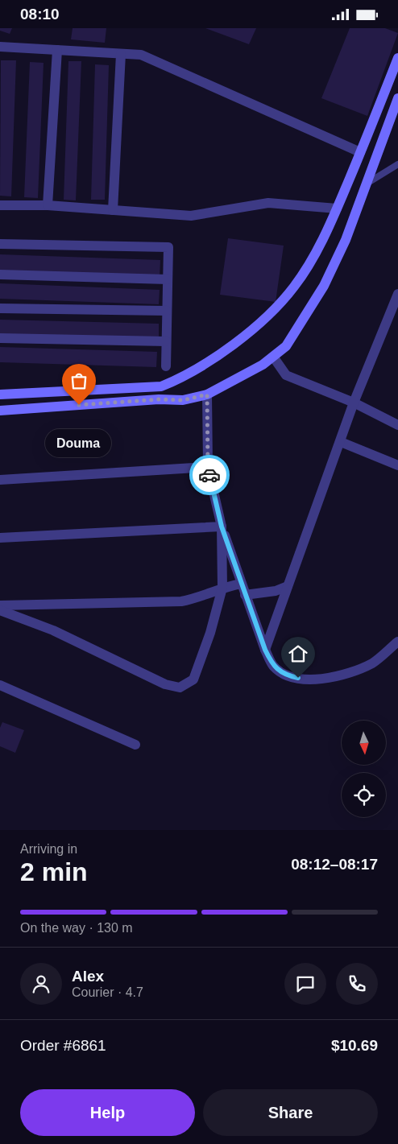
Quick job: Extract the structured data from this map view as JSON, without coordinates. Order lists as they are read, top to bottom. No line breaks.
{"places":["Douma"],"north":"bottom","page":{"status":"08:10","bubble":"Douma","heading":["2 min","Arriving in","08:12–08:17"],"panel":["Alex","Courier · 4.7","Order #6861","$10.69"],"bar":"On the way · 130 m","buttons":["Help","Share"]}}
